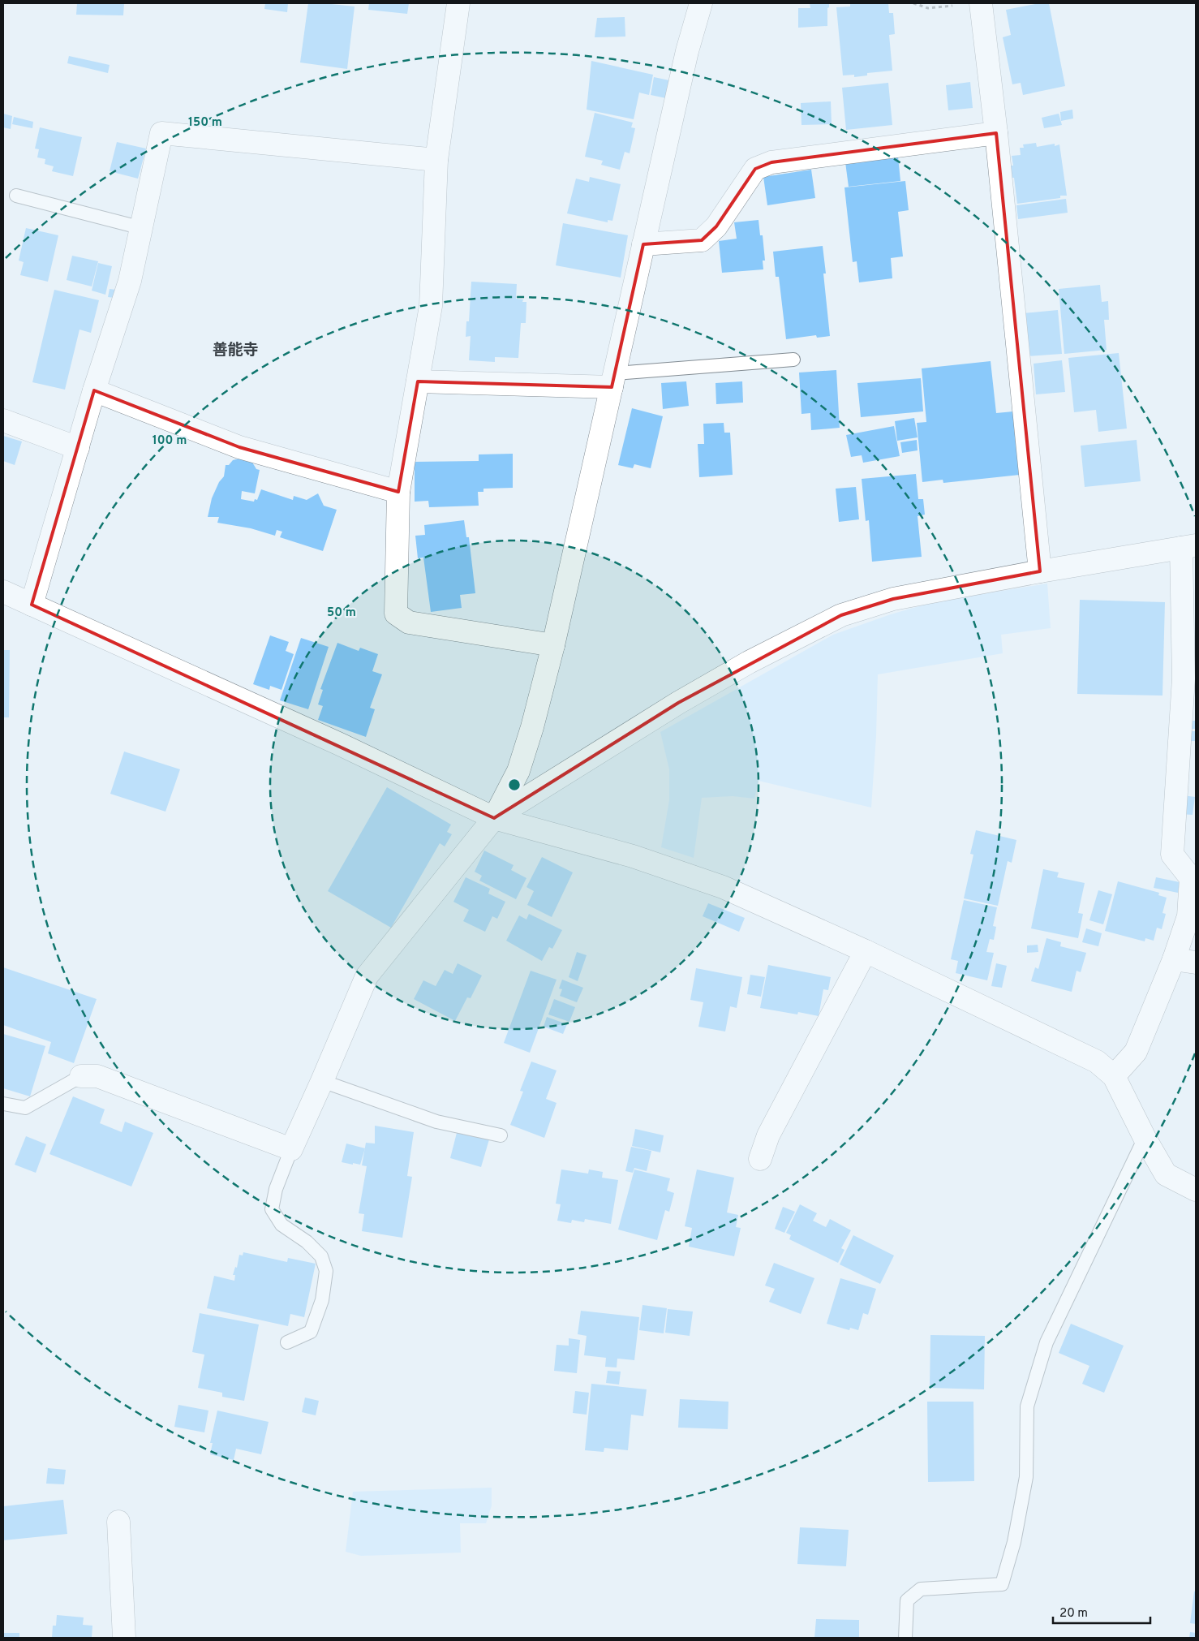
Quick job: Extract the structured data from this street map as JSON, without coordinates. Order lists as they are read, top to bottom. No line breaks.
{"districts":["善能寺"],"scale_bar":"20 m","rings":["150 m","100 m","50 m"]}
